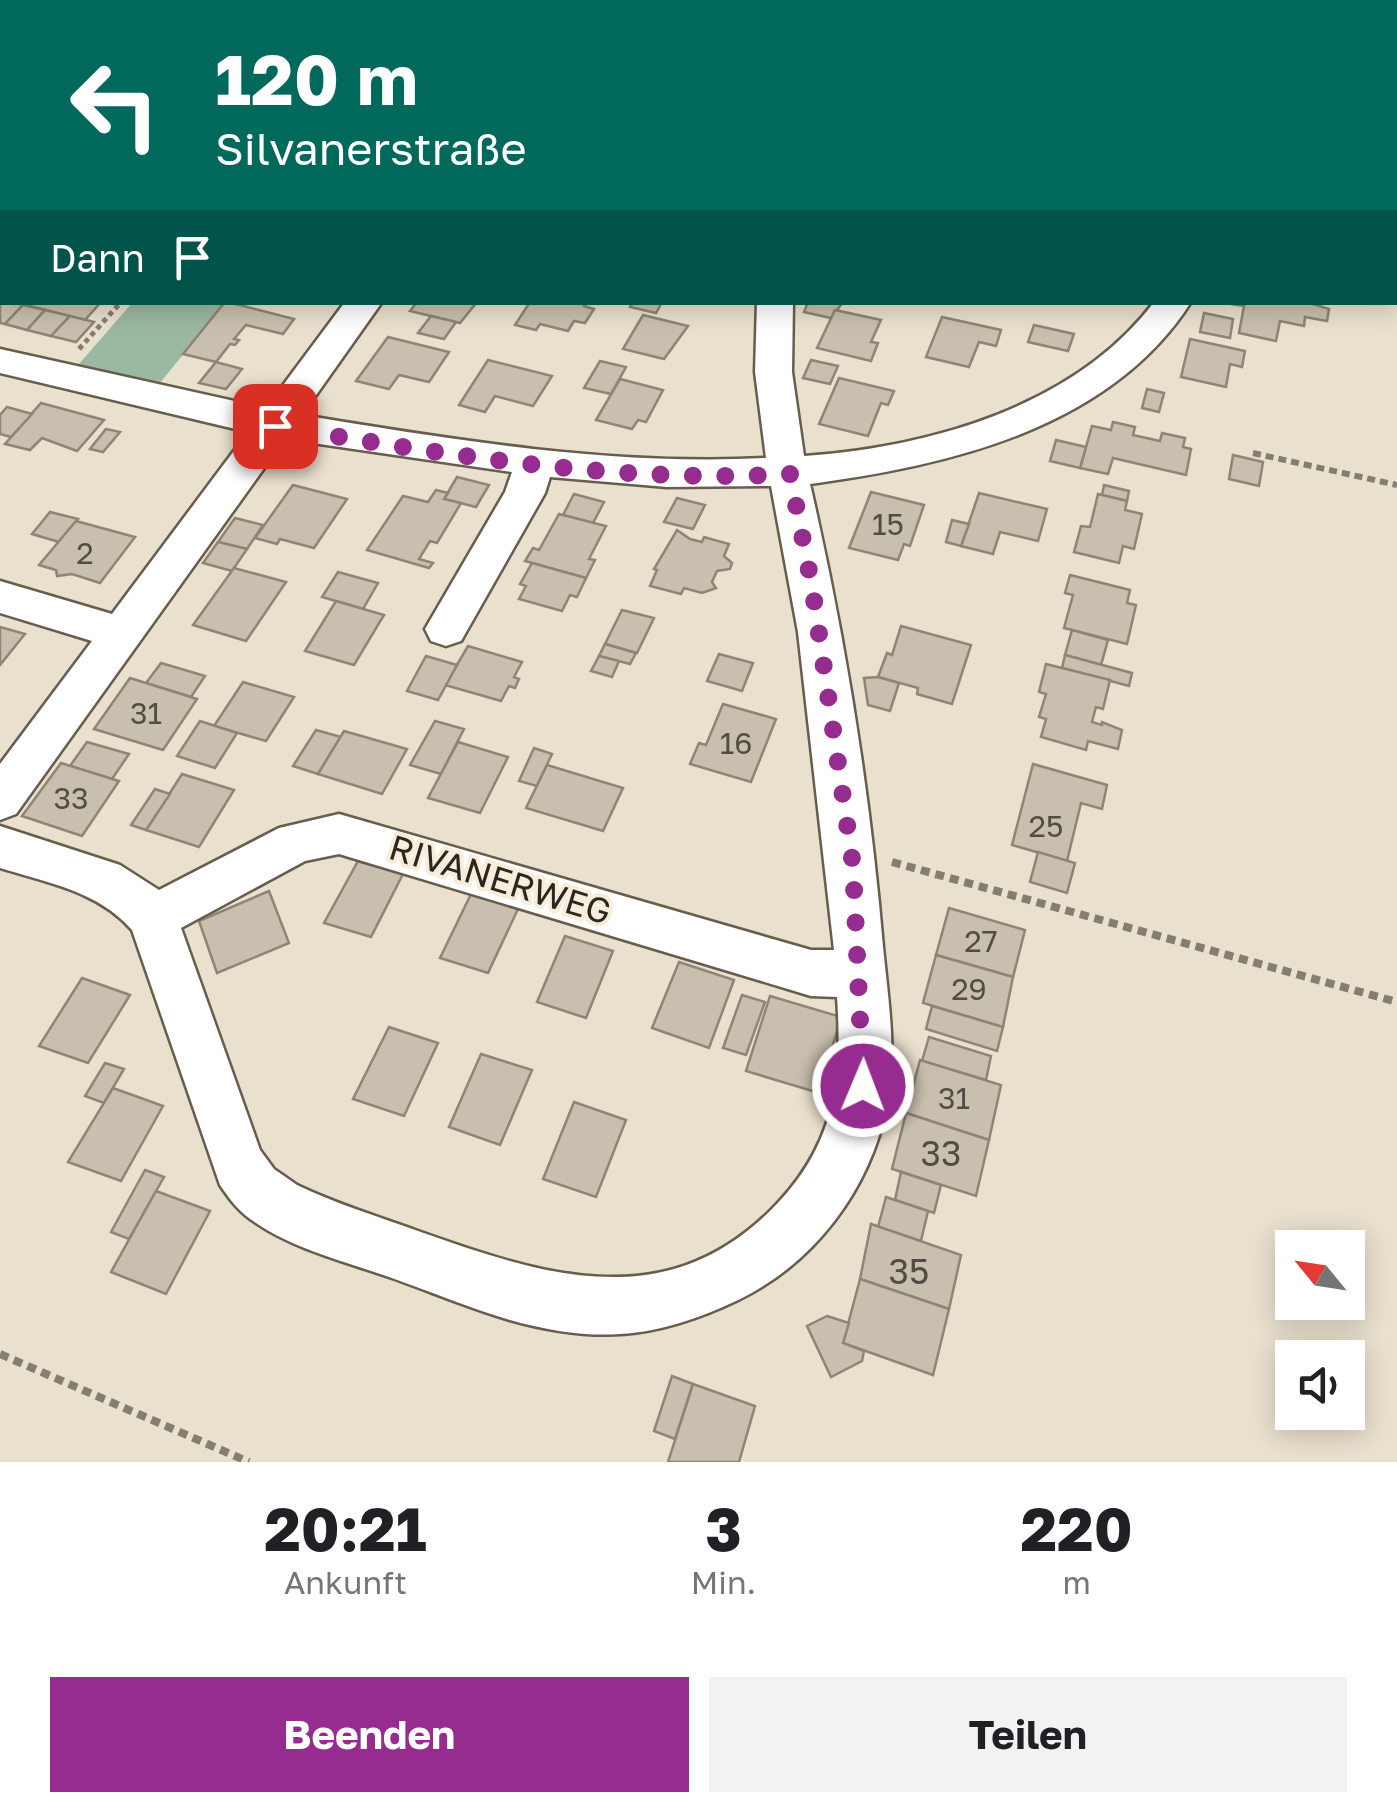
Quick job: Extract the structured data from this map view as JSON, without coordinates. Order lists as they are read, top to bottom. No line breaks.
{"streets":{"street":["RIVANERWEG"]},"house_numbers":["15","2","31","16","33","25","27","29","31","33","35"],"north":"top left","page":{"turn":["120 m","Silvanerstraße"],"then":"Dann","eta":["20:21","Ankunft","3","Min.","220","m"],"buttons":["Beenden","Teilen"]}}
